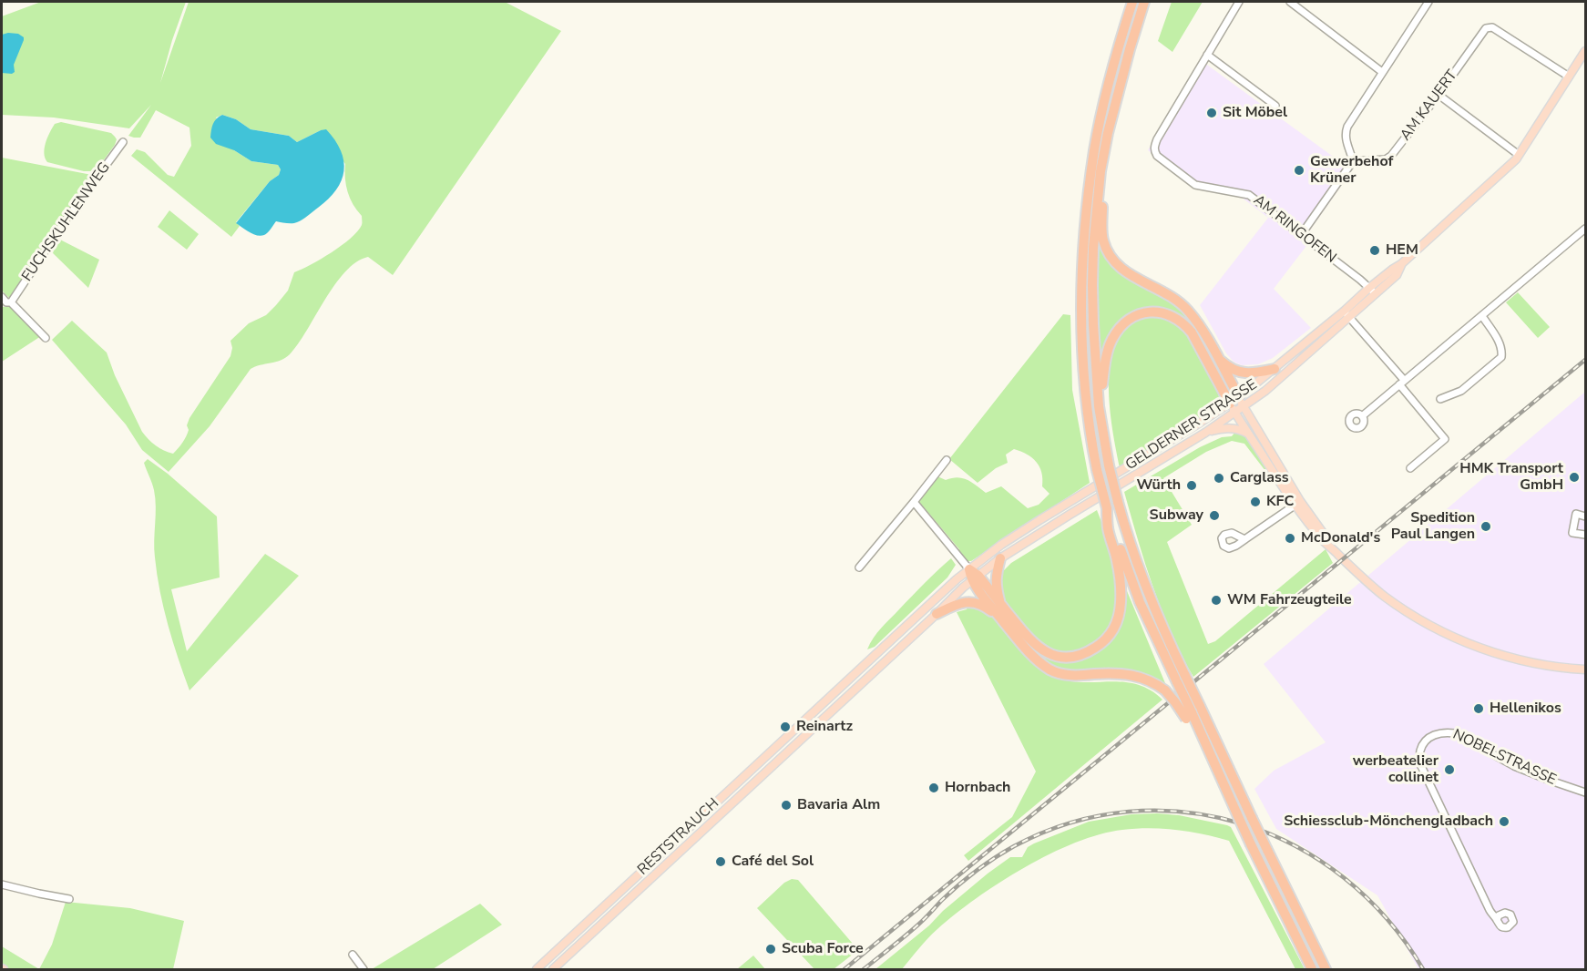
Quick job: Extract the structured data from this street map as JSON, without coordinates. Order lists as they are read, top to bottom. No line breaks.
{"streets":{"main road":["GELDERNER STRASSE","RESTSTRAUCH"],"street":["AM KAUERT","FUCHSKUHLENWEG","AM RINGOFEN","NOBELSTRASSE"]},"crossings":[["AM KAUERT","GELDERNER STRASSE"],["AM RINGOFEN","GELDERNER STRASSE"],["GELDERNER STRASSE","RESTSTRAUCH"]],"places":["Sit Möbel","Gewerbehof Krüner","HEM","HMK Transport GmbH","Carglass","Würth","KFC","Subway","Spedition Paul Langen","McDonald's","WM Fahrzeugteile","Hellenikos","Reinartz","werbeatelier collinet","Hornbach","Bavaria Alm","Schiessclub-Mönchengladbach","Café del Sol","Scuba Force"]}
